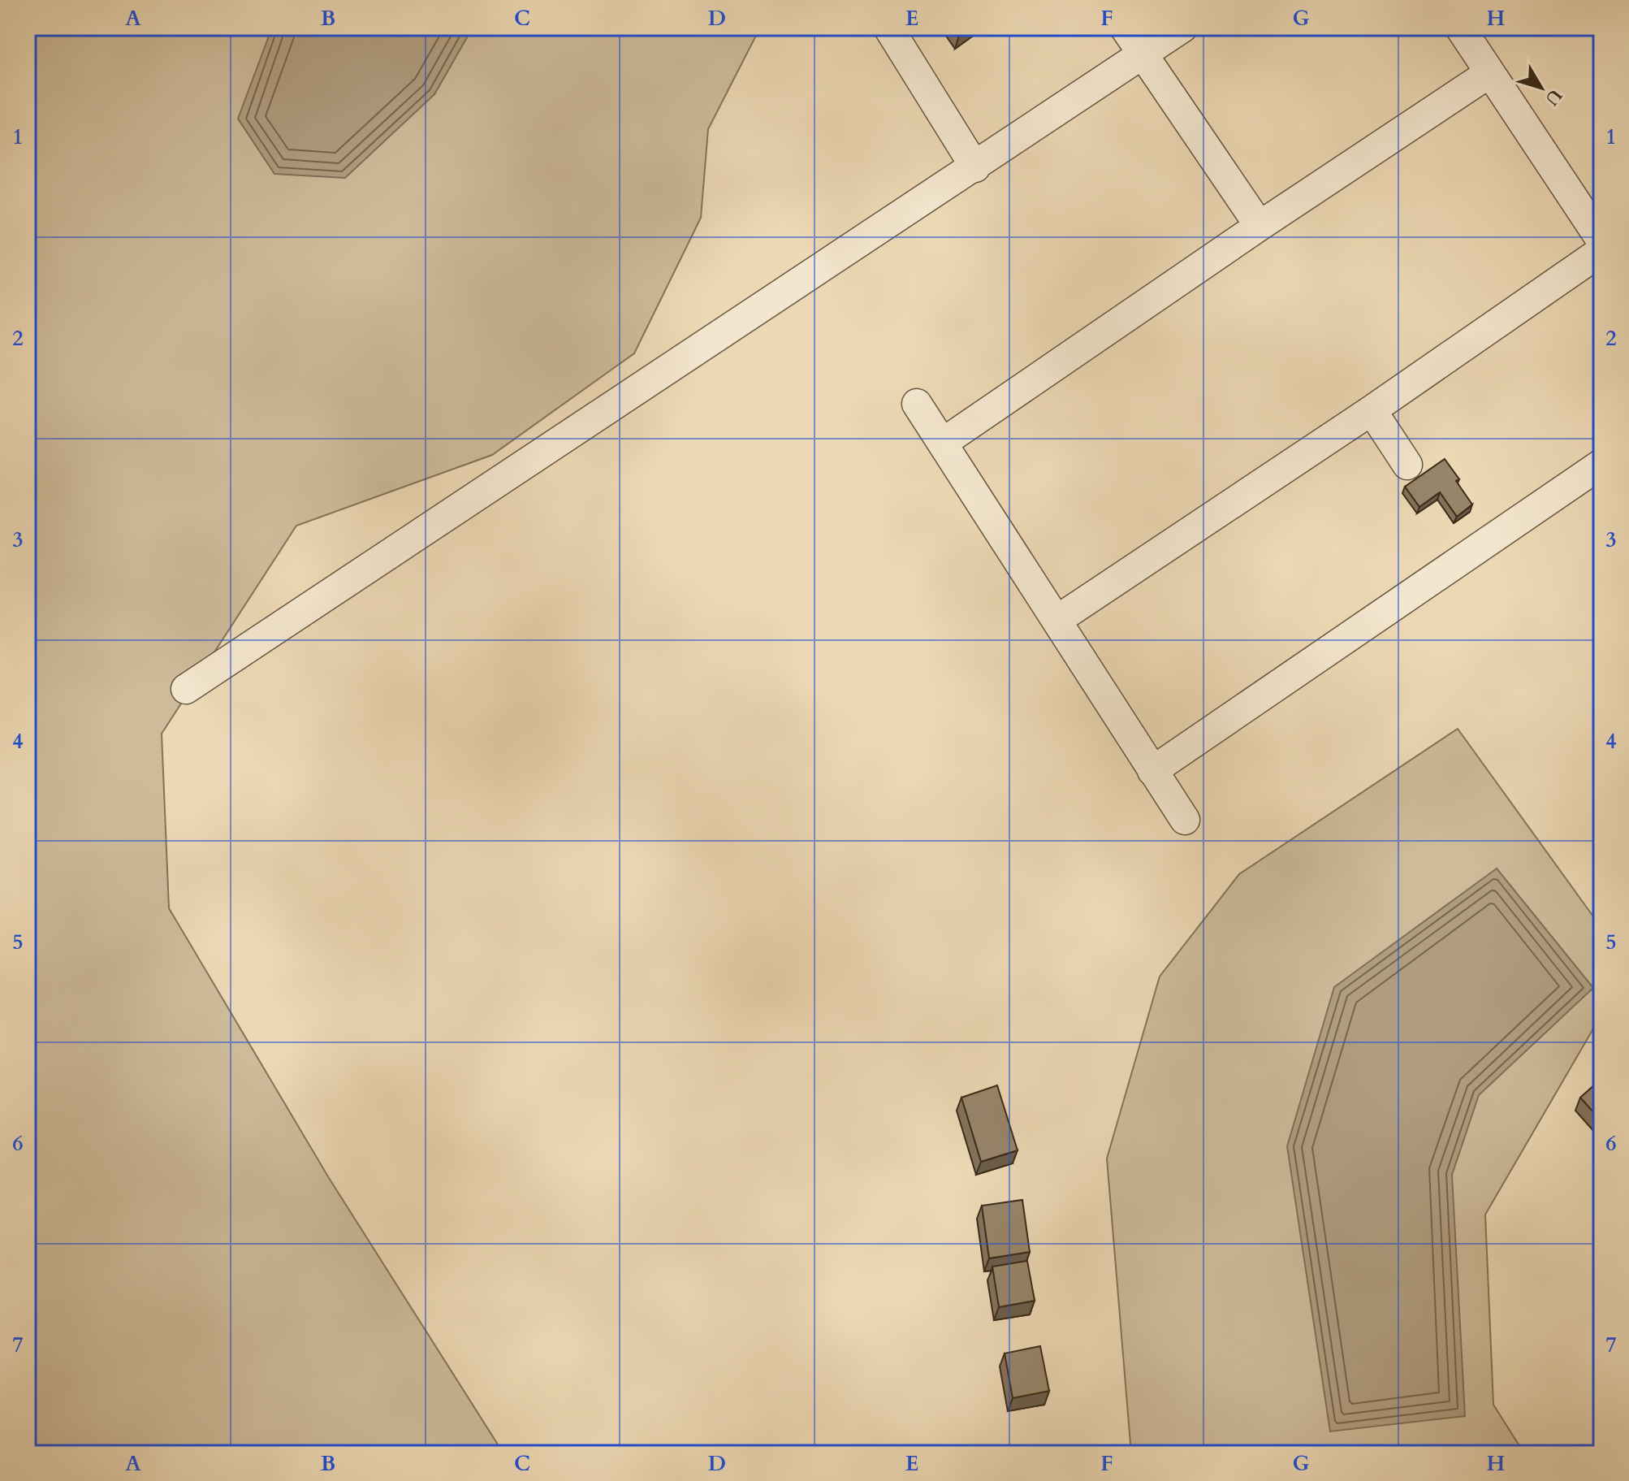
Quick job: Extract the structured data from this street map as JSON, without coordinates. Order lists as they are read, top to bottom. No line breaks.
{"north":"bottom right","grid":{"columns":["A","B","C","D","E","F","G","H"],"rows":["1","2","3","4","5","6","7"]}}
